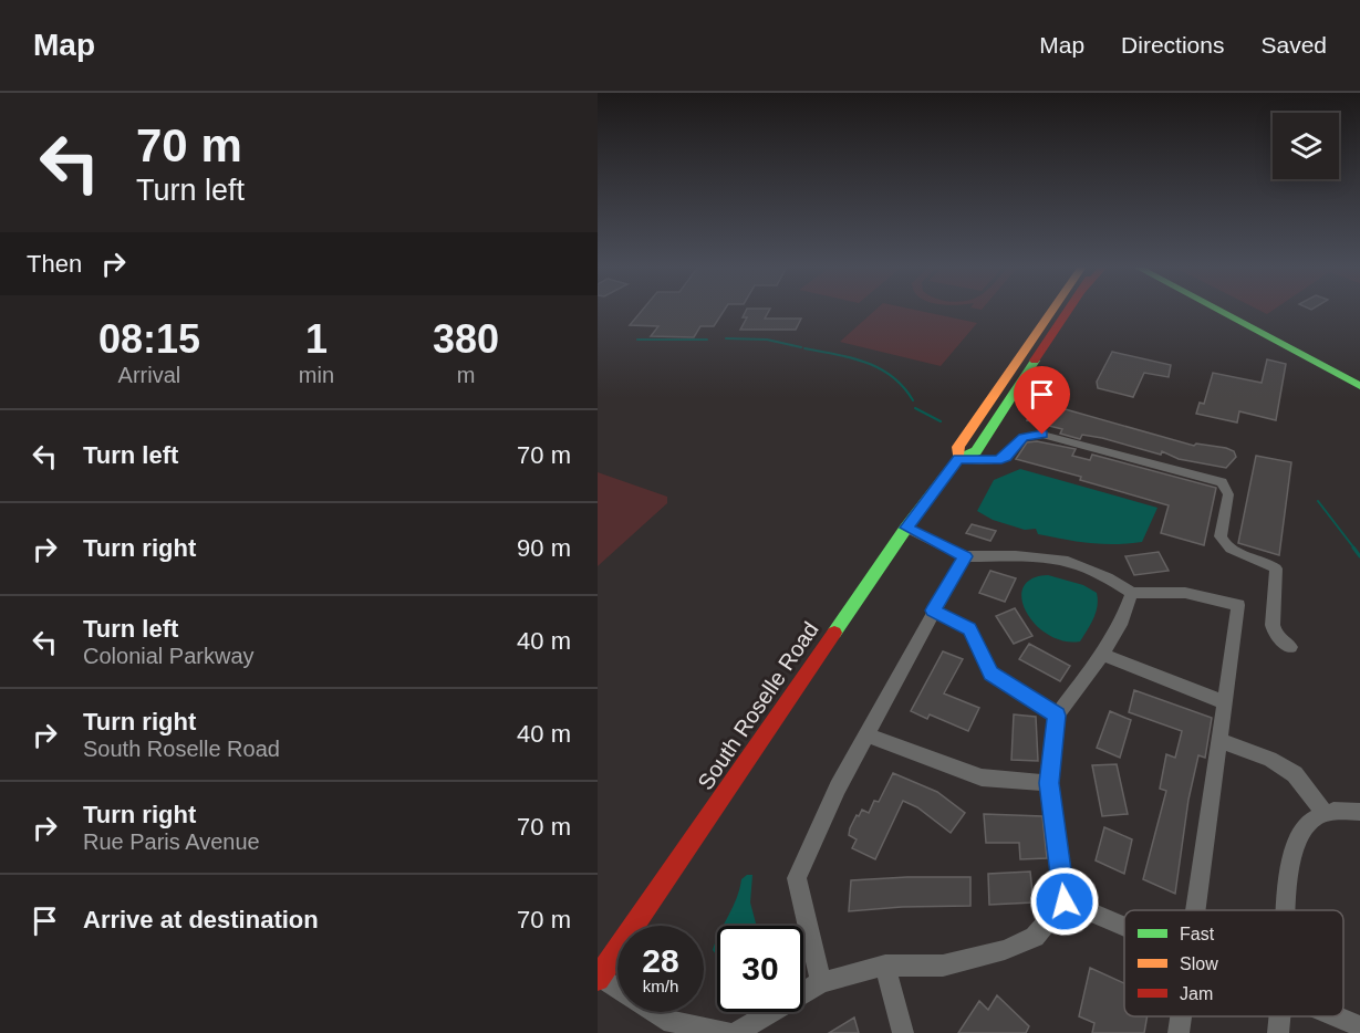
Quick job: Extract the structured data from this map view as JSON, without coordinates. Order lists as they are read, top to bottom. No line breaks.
{"streets":{"main road":["South Roselle Road"]},"legend":["Fast","Slow","Jam"],"page":{"header":"Map","nav":["Map","Directions","Saved"],"turn":["70 m","Turn left"],"then":"Then","eta":["08:15","Arrival","1","min","380","m"],"list":[{"name":"Turn left","value":"70 m"},{"name":"Turn right","value":"90 m"},{"name":"Turn left","note":"Colonial Parkway","value":"40 m"},{"name":"Turn right","note":"South Roselle Road","value":"40 m"},{"name":"Turn right","note":"Rue Paris Avenue","value":"70 m"},{"name":"Arrive at destination","value":"70 m"}],"speed":"28 km/h","limit":"30"}}
